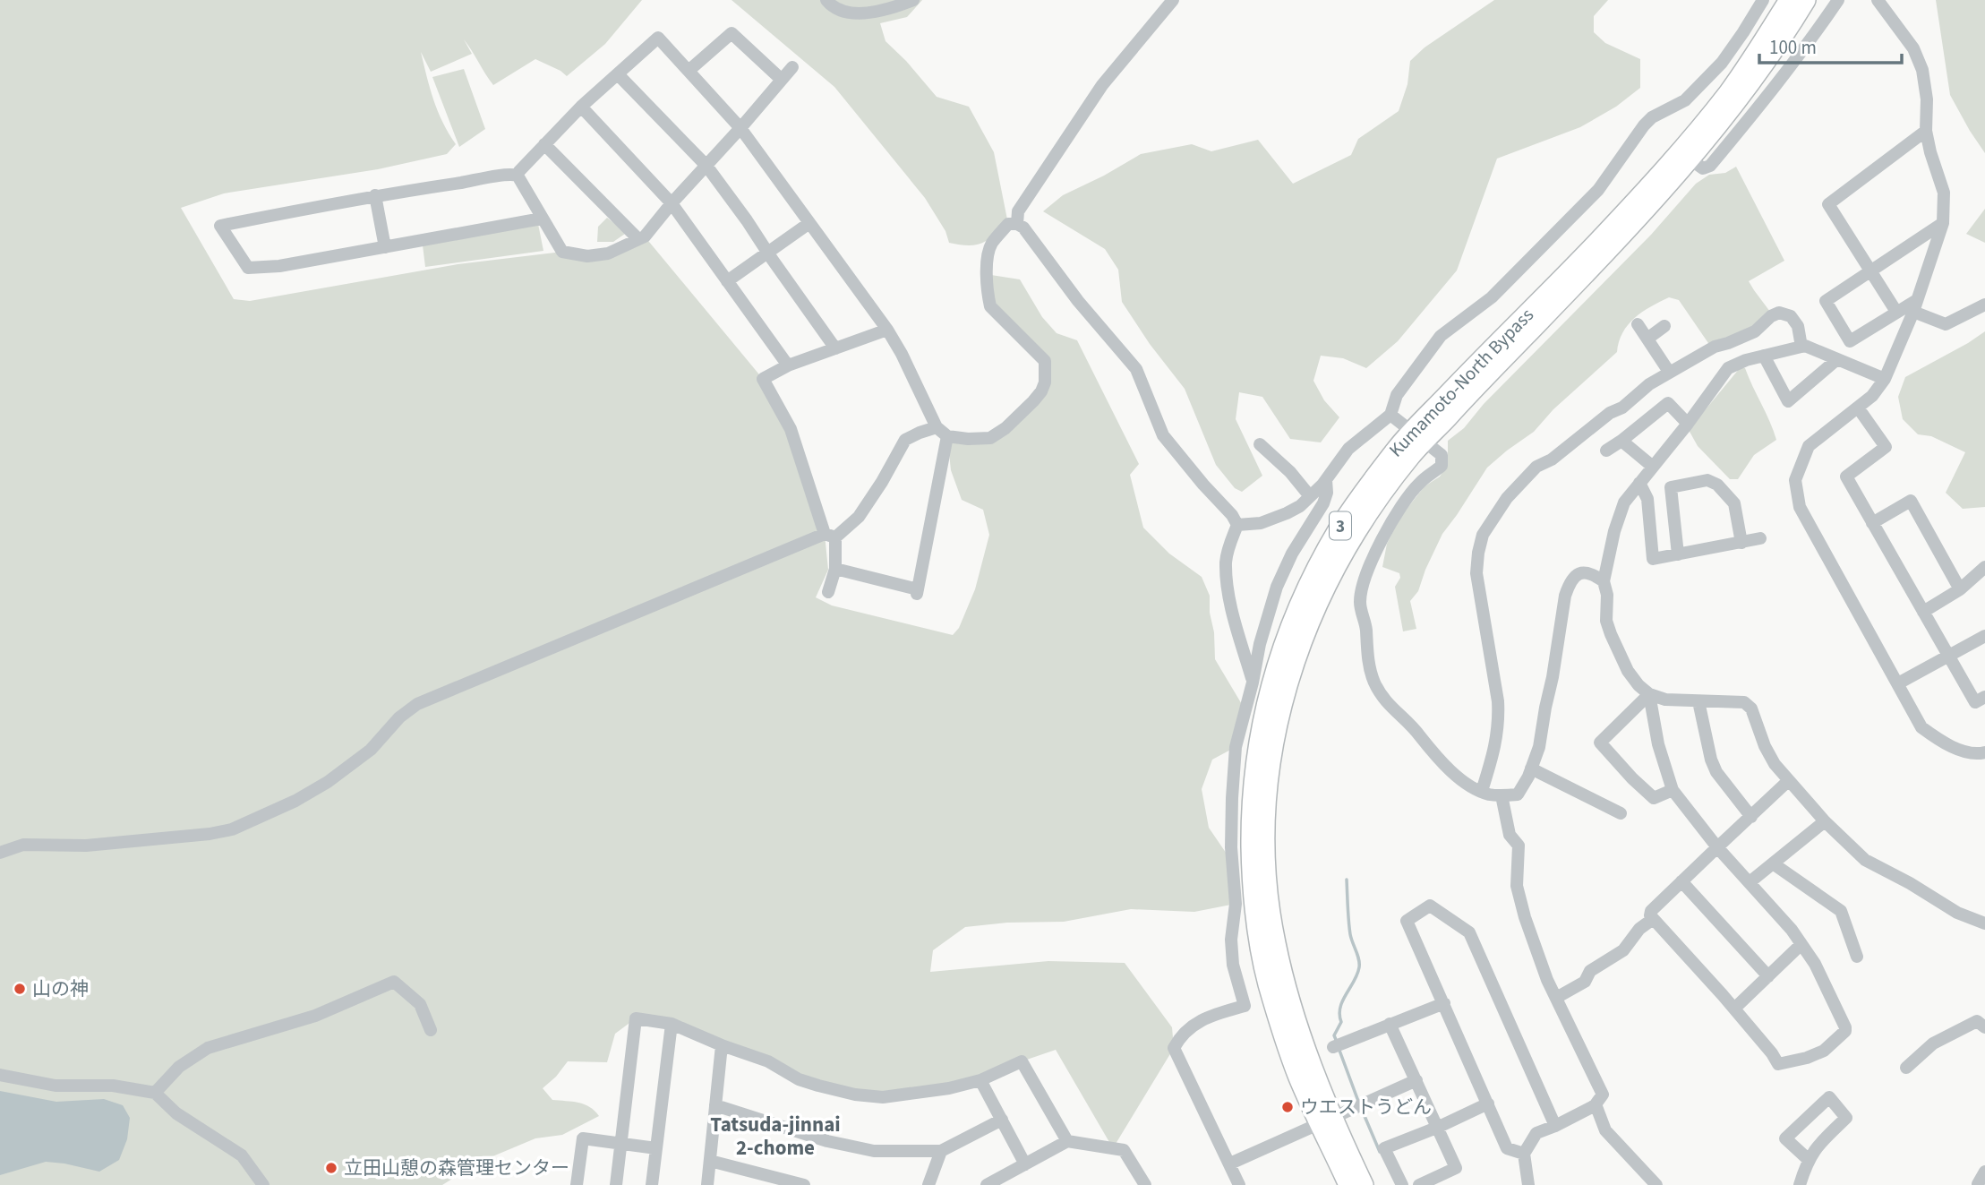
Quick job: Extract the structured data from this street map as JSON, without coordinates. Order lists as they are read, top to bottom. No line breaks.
{"streets":{"highway":["Kumamoto-North Bypass","3"]},"districts":["Tatsuda-jinnai 2-chome"],"places":["山の神","ウエストうどん","立田山憩の森管理センター"],"scale_bar":"100 m"}
